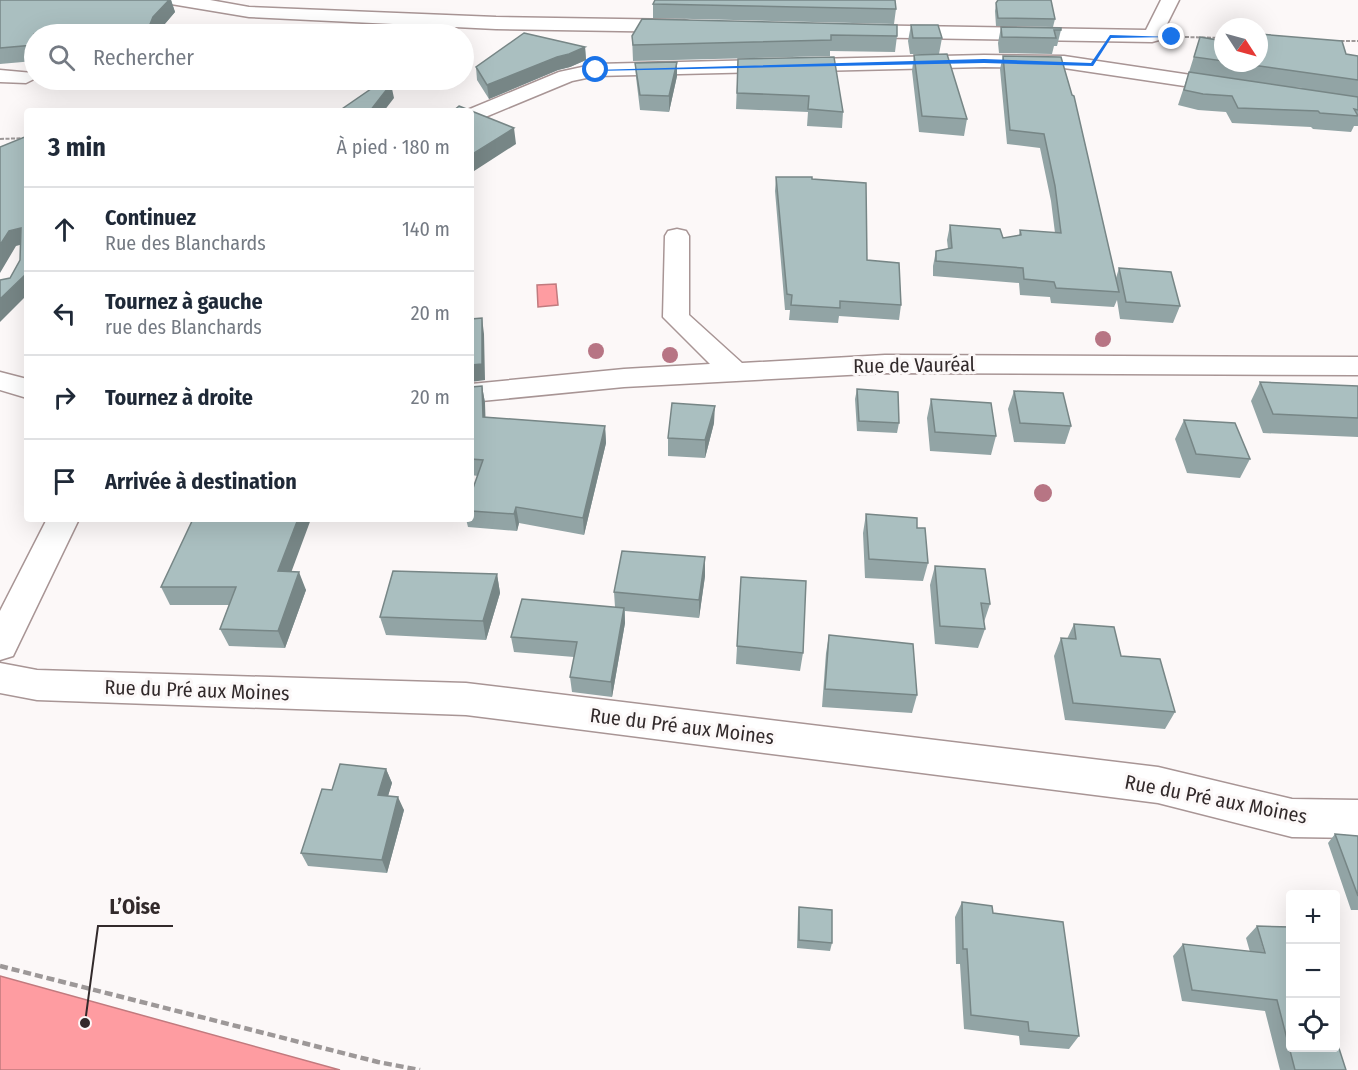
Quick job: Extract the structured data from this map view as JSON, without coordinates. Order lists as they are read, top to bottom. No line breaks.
{"streets":{"street":["Rue de Vauréal","Rue du Pré aux Moines"]},"places":["L’Oise"],"north":"bottom right","page":{"search":"Rechercher","heading":["3 min","À pied · 180 m"],"list":[["Continuez","Rue des Blanchards","140 m"],["Tournez à gauche","rue des Blanchards","20 m"],["Tournez à droite","20 m"],"Arrivée à destination"],"map_buttons":["+","−"]}}
